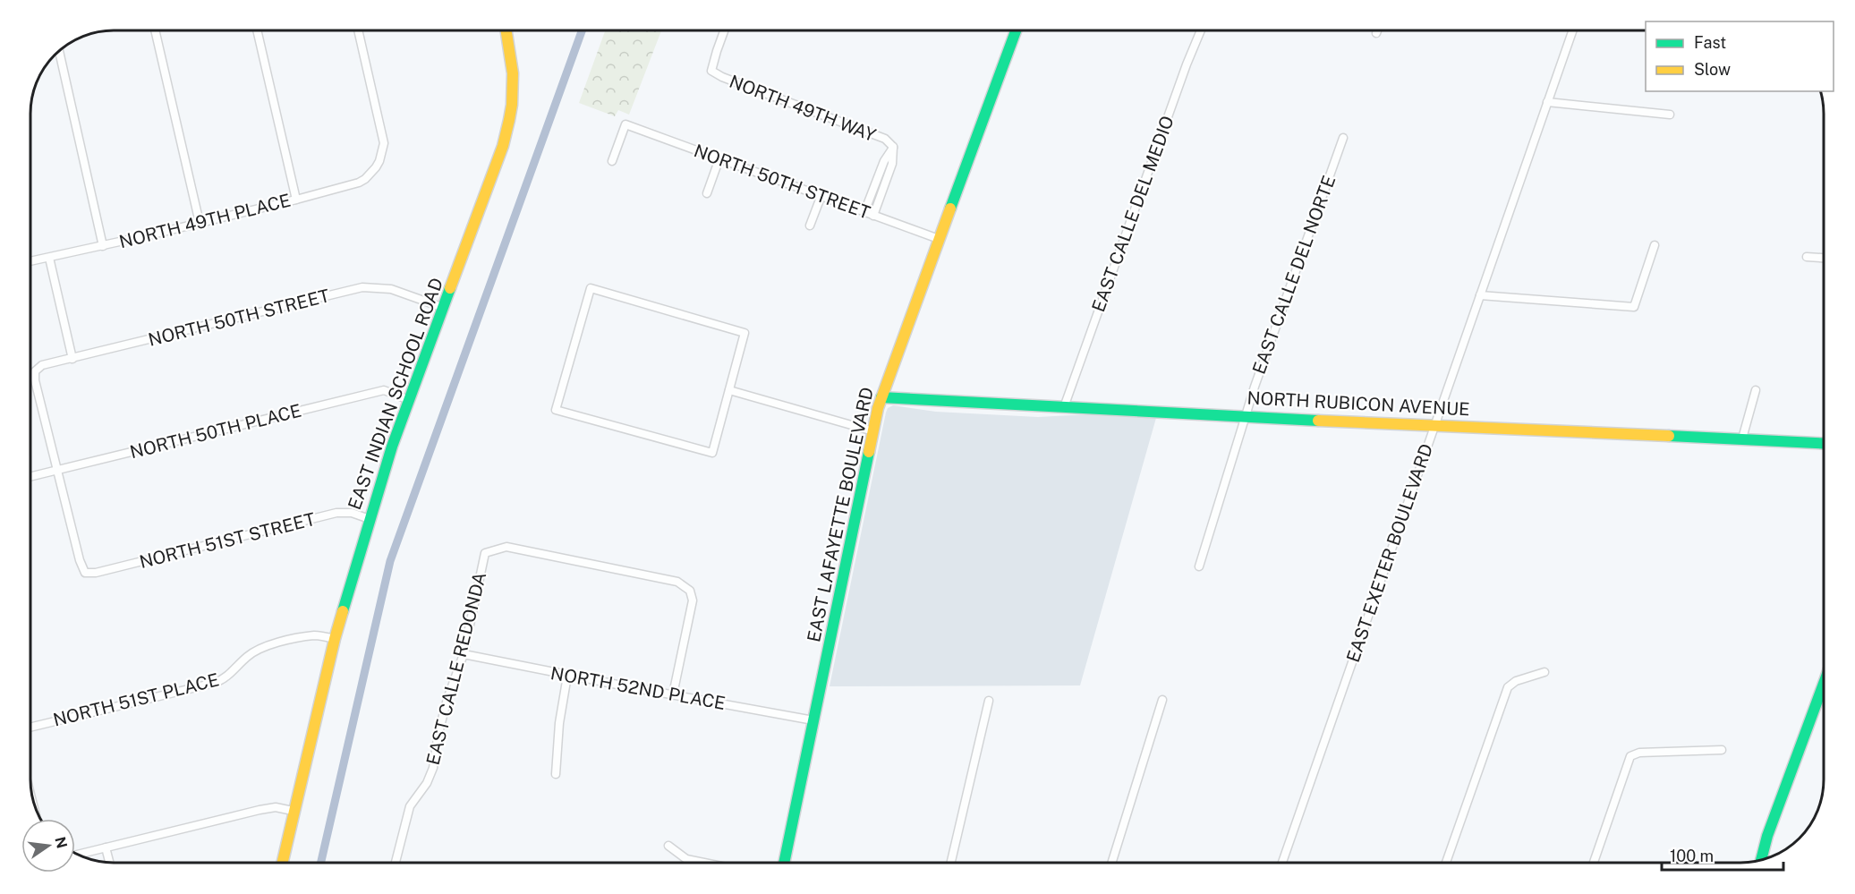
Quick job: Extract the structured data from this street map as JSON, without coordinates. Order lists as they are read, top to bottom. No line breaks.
{"streets":{"street":["NORTH 49TH WAY","NORTH 50TH STREET","EAST CALLE DEL MEDIO","NORTH 49TH PLACE","EAST CALLE DEL NORTE","EAST INDIAN SCHOOL ROAD","NORTH RUBICON AVENUE","NORTH 50TH PLACE","EAST LAFAYETTE BOULEVARD","NORTH 51ST STREET","EAST EXETER BOULEVARD","EAST CALLE REDONDA","NORTH 52ND PLACE","NORTH 51ST PLACE"]},"crossings":[["NORTH 50TH STREET","EAST INDIAN SCHOOL ROAD"],["NORTH 50TH STREET","NORTH 50TH PLACE"],["NORTH 50TH STREET","EAST LAFAYETTE BOULEVARD"],["NORTH 50TH STREET","NORTH 51ST STREET"],["EAST CALLE DEL MEDIO","NORTH RUBICON AVENUE"],["EAST CALLE DEL NORTE","NORTH RUBICON AVENUE"],["EAST INDIAN SCHOOL ROAD","NORTH 50TH PLACE"],["EAST INDIAN SCHOOL ROAD","NORTH 51ST STREET"],["EAST INDIAN SCHOOL ROAD","NORTH 51ST PLACE"],["NORTH RUBICON AVENUE","EAST LAFAYETTE BOULEVARD"],["NORTH RUBICON AVENUE","EAST EXETER BOULEVARD"],["NORTH 50TH PLACE","NORTH 51ST STREET"],["EAST LAFAYETTE BOULEVARD","NORTH 52ND PLACE"],["EAST CALLE REDONDA","NORTH 52ND PLACE"]],"legend":["Fast","Slow"],"scale_bar":"100 m","north":"right"}
